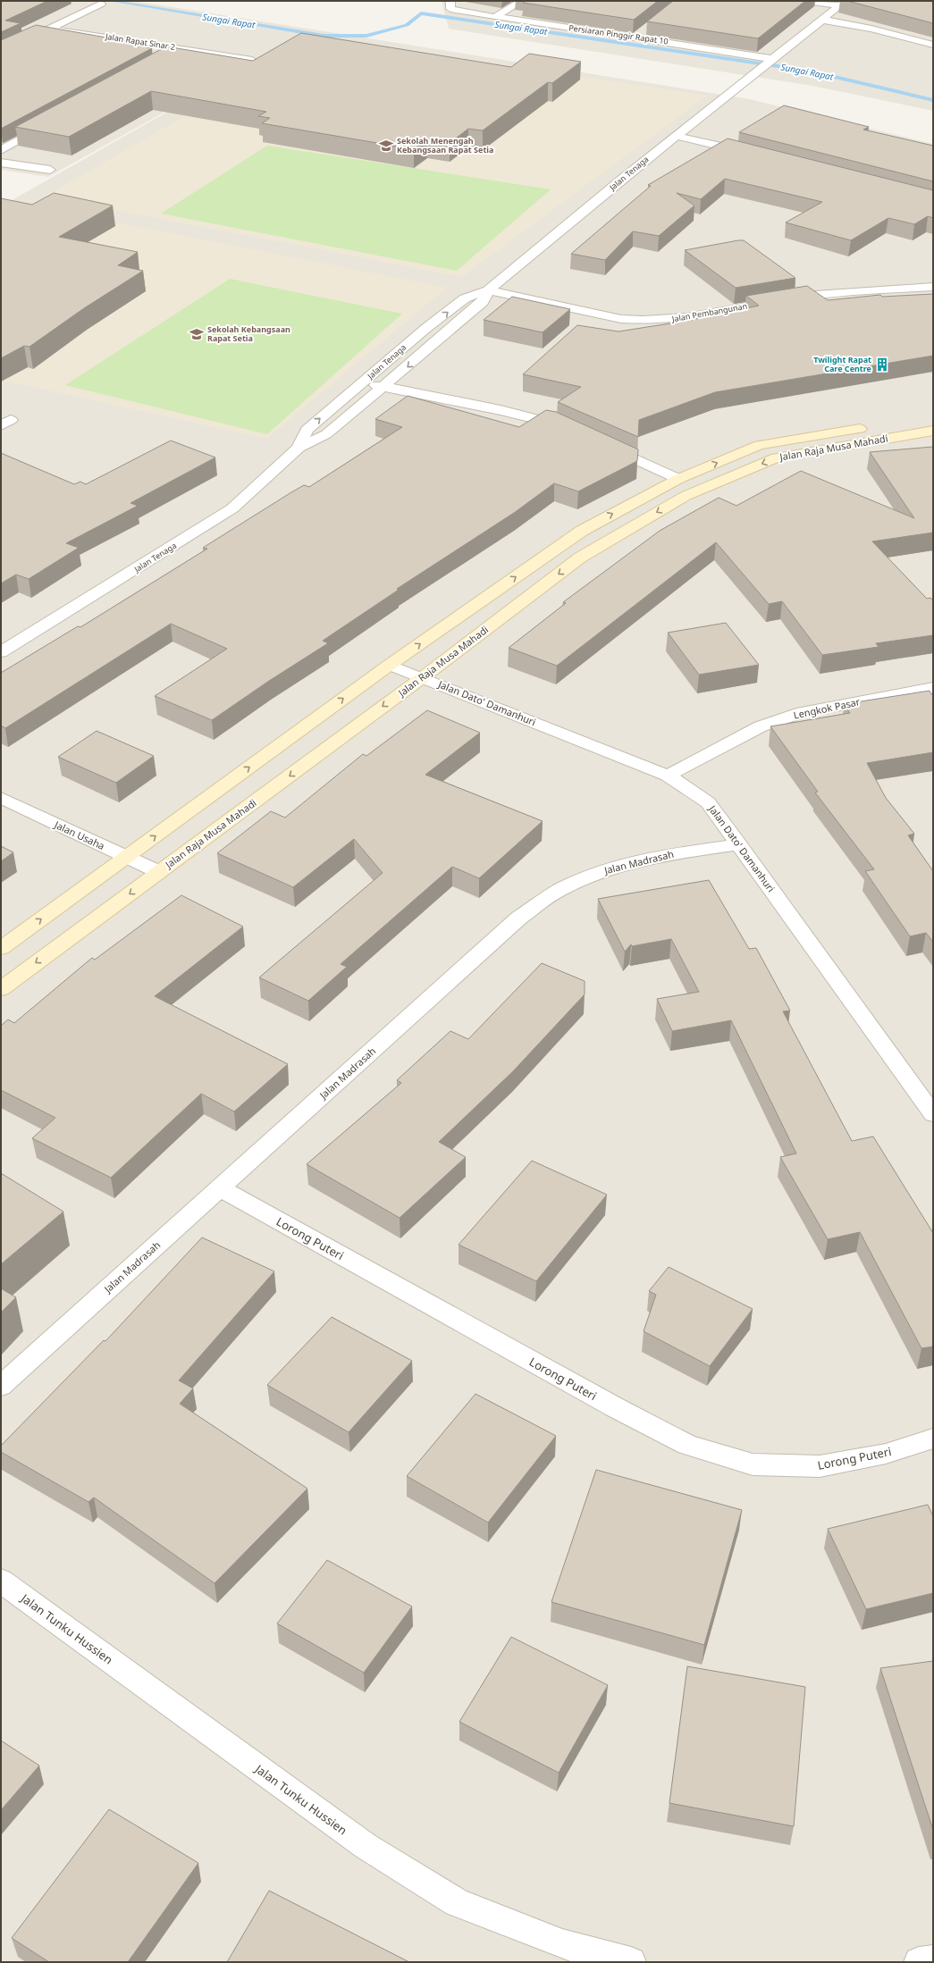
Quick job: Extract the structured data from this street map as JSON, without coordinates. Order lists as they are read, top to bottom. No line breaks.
{"streets":{"main road":["Jalan Raja Musa Mahadi"],"street":["Persiaran Pinggir Rapat 10","Jalan Rapat Sinar 2","Jalan Tenaga","Jalan Pembangunan","Jalan Dato' Damanhuri","Lengkok Pasar","Jalan Usaha","Jalan Madrasah","Lorong Puteri","Jalan Tunku Hussien"]},"crossings":[["Persiaran Pinggir Rapat 10","Jalan Tenaga"],["Jalan Tenaga","Jalan Pembangunan"],["Jalan Raja Musa Mahadi","Jalan Dato' Damanhuri"],["Jalan Raja Musa Mahadi","Jalan Usaha"],["Jalan Dato' Damanhuri","Lengkok Pasar"],["Jalan Dato' Damanhuri","Jalan Madrasah"],["Jalan Madrasah","Lorong Puteri"]],"water":["Sungai Rapat"],"places":{"school or university":["Sekolah Menengah Kebangsaan Rapat Setia","Sekolah Kebangsaan Rapat Setia"],"building":["Twilight Rapat Care Centre"]}}
